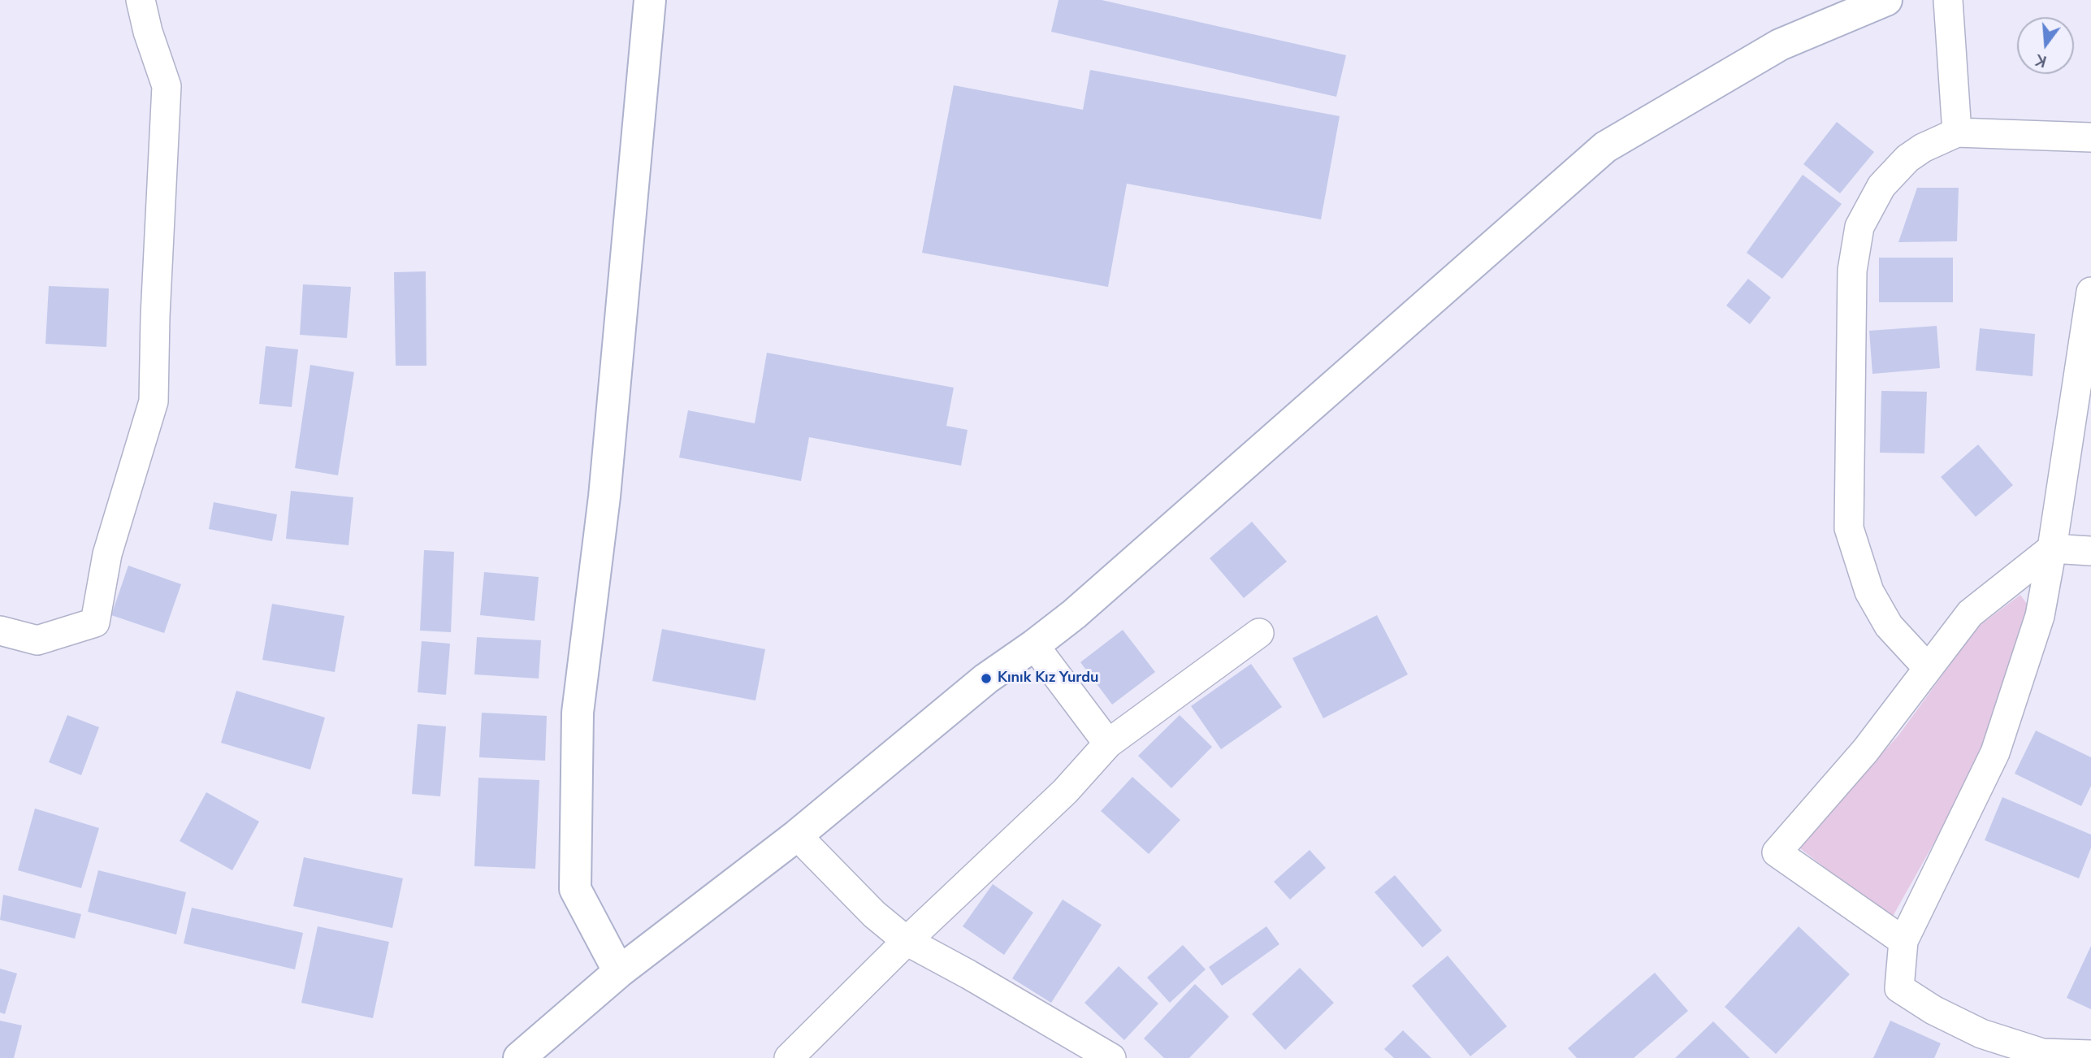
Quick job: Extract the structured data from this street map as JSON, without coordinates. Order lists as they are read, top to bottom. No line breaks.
{"places":["Kınık Kız Yurdu"],"north":"bottom"}
